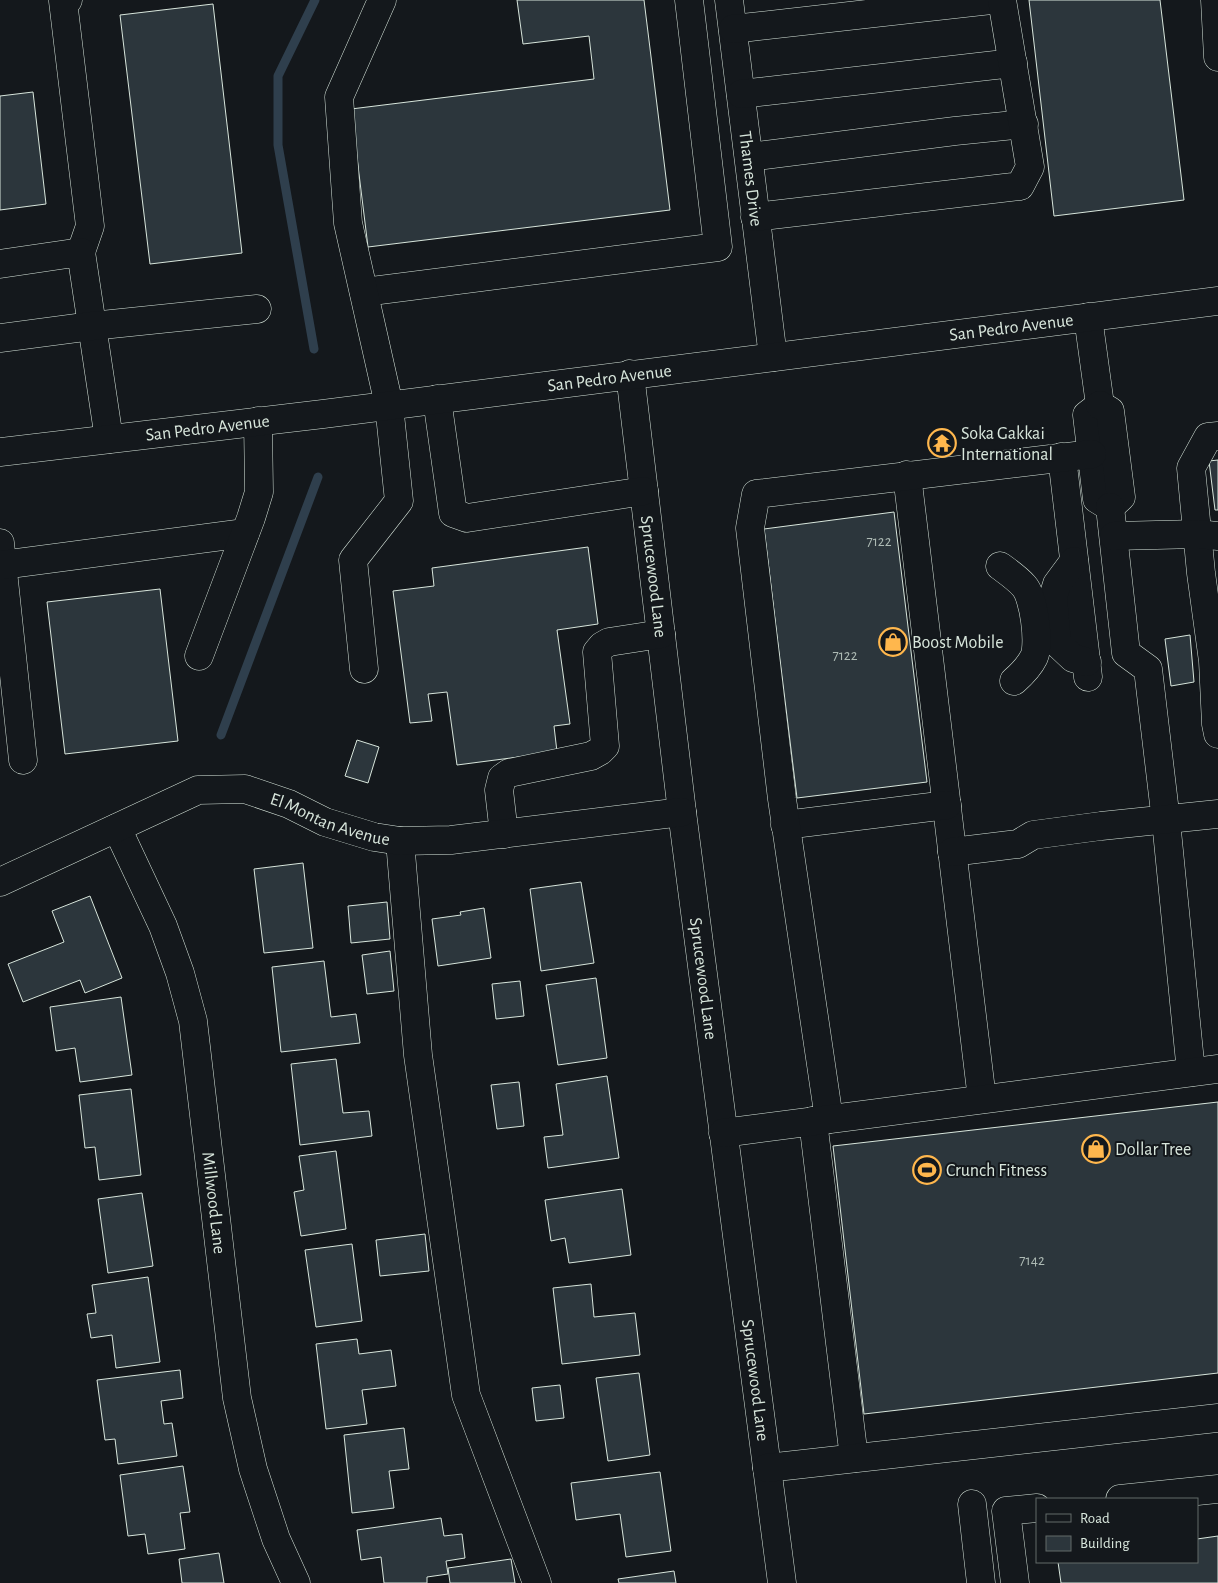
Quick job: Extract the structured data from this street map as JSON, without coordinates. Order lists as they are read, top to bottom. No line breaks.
{"streets":{"street":["Thames Drive","San Pedro Avenue","Sprucewood Lane","El Montan Avenue","Millwood Lane"]},"crossings":[["Thames Drive","San Pedro Avenue"],["San Pedro Avenue","Sprucewood Lane"],["Sprucewood Lane","El Montan Avenue"],["El Montan Avenue","Millwood Lane"]],"places":{"temple":["Soka Gakkai International"],"shop":["Boost Mobile","Dollar Tree"],"sports":["Crunch Fitness"]},"house_numbers":["7122","7122","7142"],"legend":["Road","Building"]}
